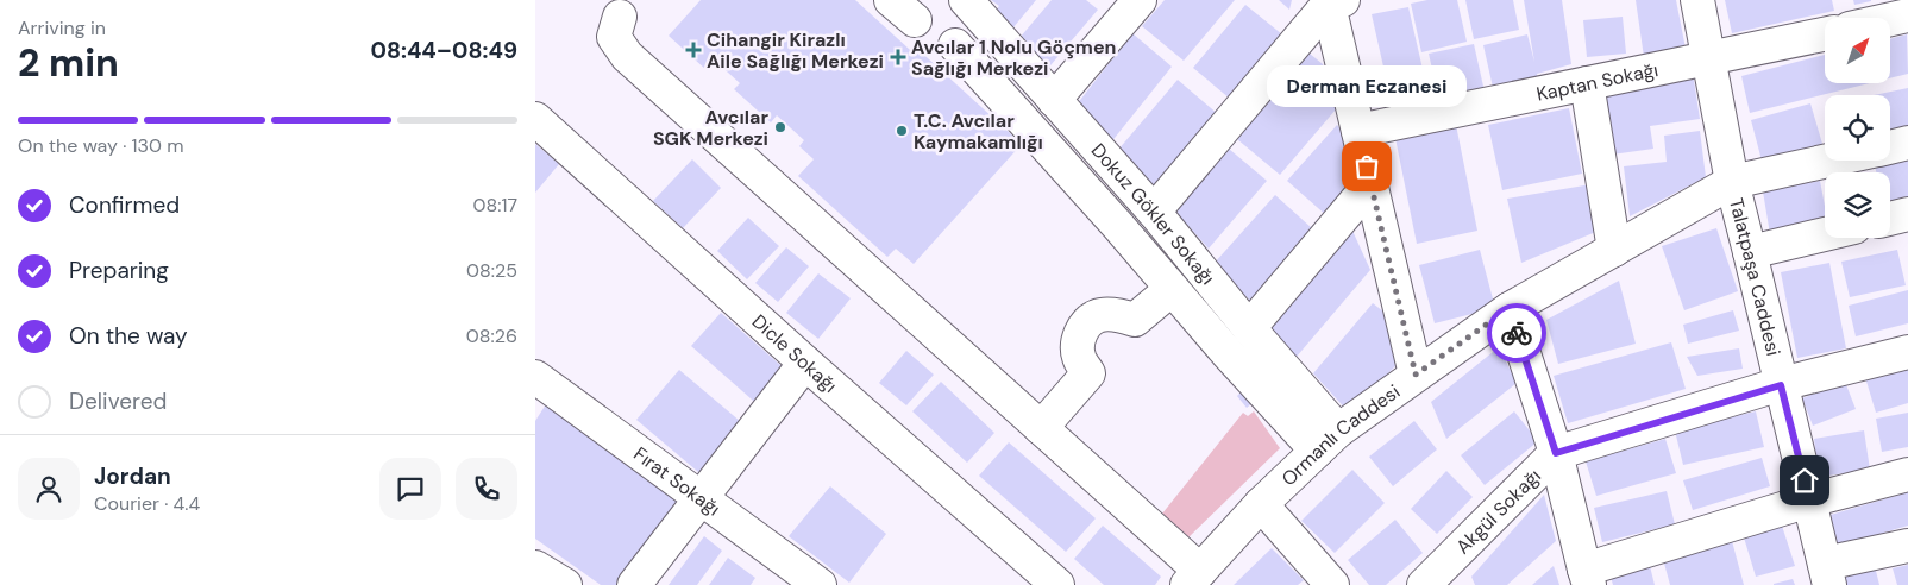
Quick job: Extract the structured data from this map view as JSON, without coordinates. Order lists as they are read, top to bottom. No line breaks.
{"streets":{"street":["Kaptan Sokağı","Dokuz Gökler Sokağı","Talatpaşa Caddesi","Dicle Sokağı","Ormanlı Caddesi","Fırat Sokağı","Akgül Sokağı"]},"crossings":[["Kaptan Sokağı","Talatpaşa Caddesi"],["Dokuz Gökler Sokağı","Ormanlı Caddesi"],["Talatpaşa Caddesi","Ormanlı Caddesi"],["Talatpaşa Caddesi","Akgül Sokağı"]],"places":{"health":["Cihangir Kirazlı Aile Sağlığı Merkezi","Avcılar 1 Nolu Göçmen Sağlığı Merkezi"],"other":["Avcılar SGK Merkezi","T.C. Avcılar Kaymakamlığı","Derman Eczanesi"]},"north":"top right","page":{"heading":["2 min","Arriving in","08:44–08:49"],"panel":["Jordan","Courier · 4.4"],"bubble":"Derman Eczanesi","bar":"On the way · 130 m","list":[["Confirmed","08:17"],["Preparing","08:25"],["On the way","08:26"],"Delivered"]}}
